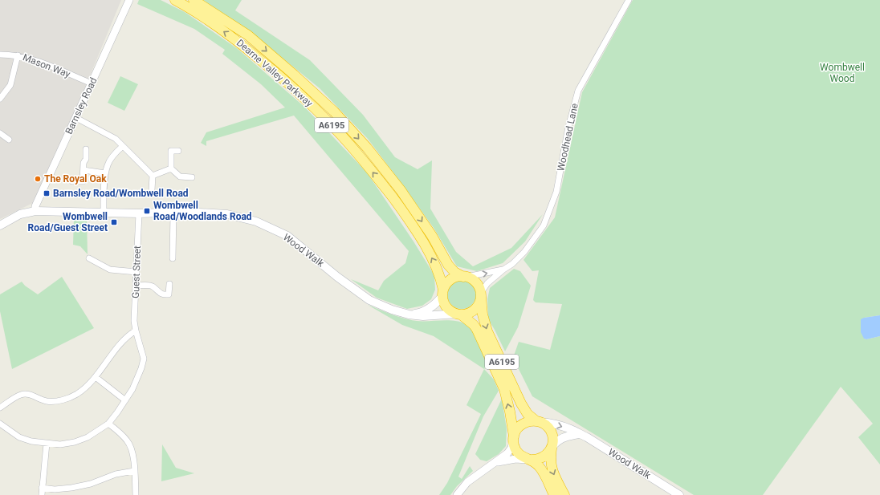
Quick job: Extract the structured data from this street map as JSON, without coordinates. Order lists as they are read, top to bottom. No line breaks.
{"streets":{"highway":["Dearne Valley Parkway","A6195"],"main road":["Wood Walk"],"street":["Mason Way","Barnsley Road","Woodhead Lane","Guest Street"]},"crossings":[["Mason Way","Barnsley Road"],["Dearne Valley Parkway","A6195"],["Dearne Valley Parkway","Woodhead Lane"],["Dearne Valley Parkway","Wood Walk"],["Barnsley Road","Wood Walk"],["A6195","Woodhead Lane"],["A6195","Wood Walk"],["Woodhead Lane","Wood Walk"],["Wood Walk","Guest Street"]],"parks":["Wombwell Wood"],"places":{"other":["The Royal Oak"],"transit":["Barnsley Road/Wombwell Road","Wombwell Road/Woodlands Road","Wombwell Road/Guest Street"]}}
